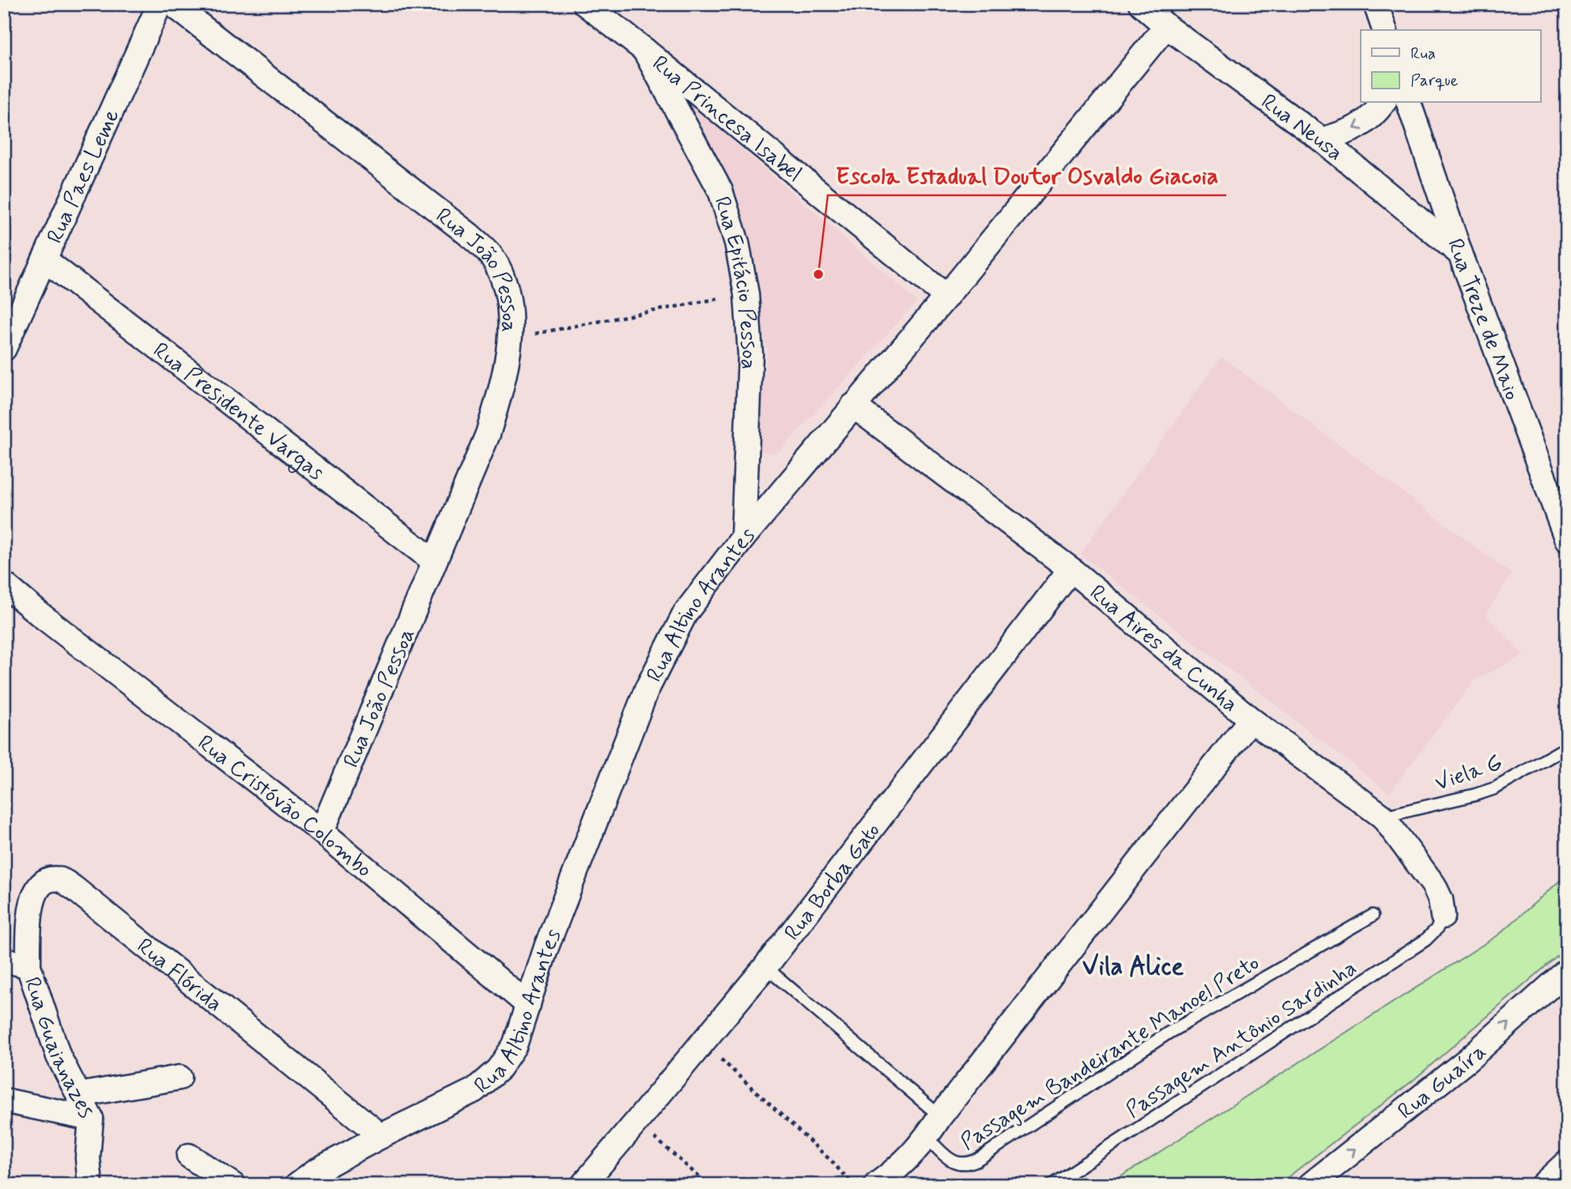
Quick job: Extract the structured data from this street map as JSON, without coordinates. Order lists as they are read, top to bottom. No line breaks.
{"streets":{"street":["Rua Princesa Isabel","Rua Neusa","Rua Paes Leme","Rua João Pessoa","Rua Epitácio Pessoa","Rua Treze de Maio","Rua Presidente Vargas","Rua Altino Arantes","Rua Aires da Cunha","Rua Cristóvão Colombo","Rua Borba Gato","Rua Flórida","Rua Guaianazes","Rua Guaíra"],"lane":["Viela G","Passagem Antônio Sardinha","Passagem Bandeirante Manoel Preto"]},"crossings":[["Rua Princesa Isabel","Rua Epitácio Pessoa"],["Rua Princesa Isabel","Rua Altino Arantes"],["Rua Neusa","Rua Treze de Maio"],["Rua Neusa","Rua Altino Arantes"],["Rua Paes Leme","Rua Presidente Vargas"],["Rua João Pessoa","Rua Presidente Vargas"],["Rua João Pessoa","Rua Cristóvão Colombo"],["Rua Epitácio Pessoa","Rua Altino Arantes"],["Rua Altino Arantes","Rua Aires da Cunha"],["Rua Altino Arantes","Rua Cristóvão Colombo"],["Rua Altino Arantes","Rua Flórida"],["Rua Aires da Cunha","Viela G"],["Rua Aires da Cunha","Rua Borba Gato"],["Rua Aires da Cunha","Passagem Antônio Sardinha"],["Rua Flórida","Rua Guaianazes"]],"one_way":["Rua Guaíra"],"districts":["Vila Alice"],"places":["Escola Estadual Doutor Osvaldo Giacoia"],"legend":["Rua","Parque"]}
